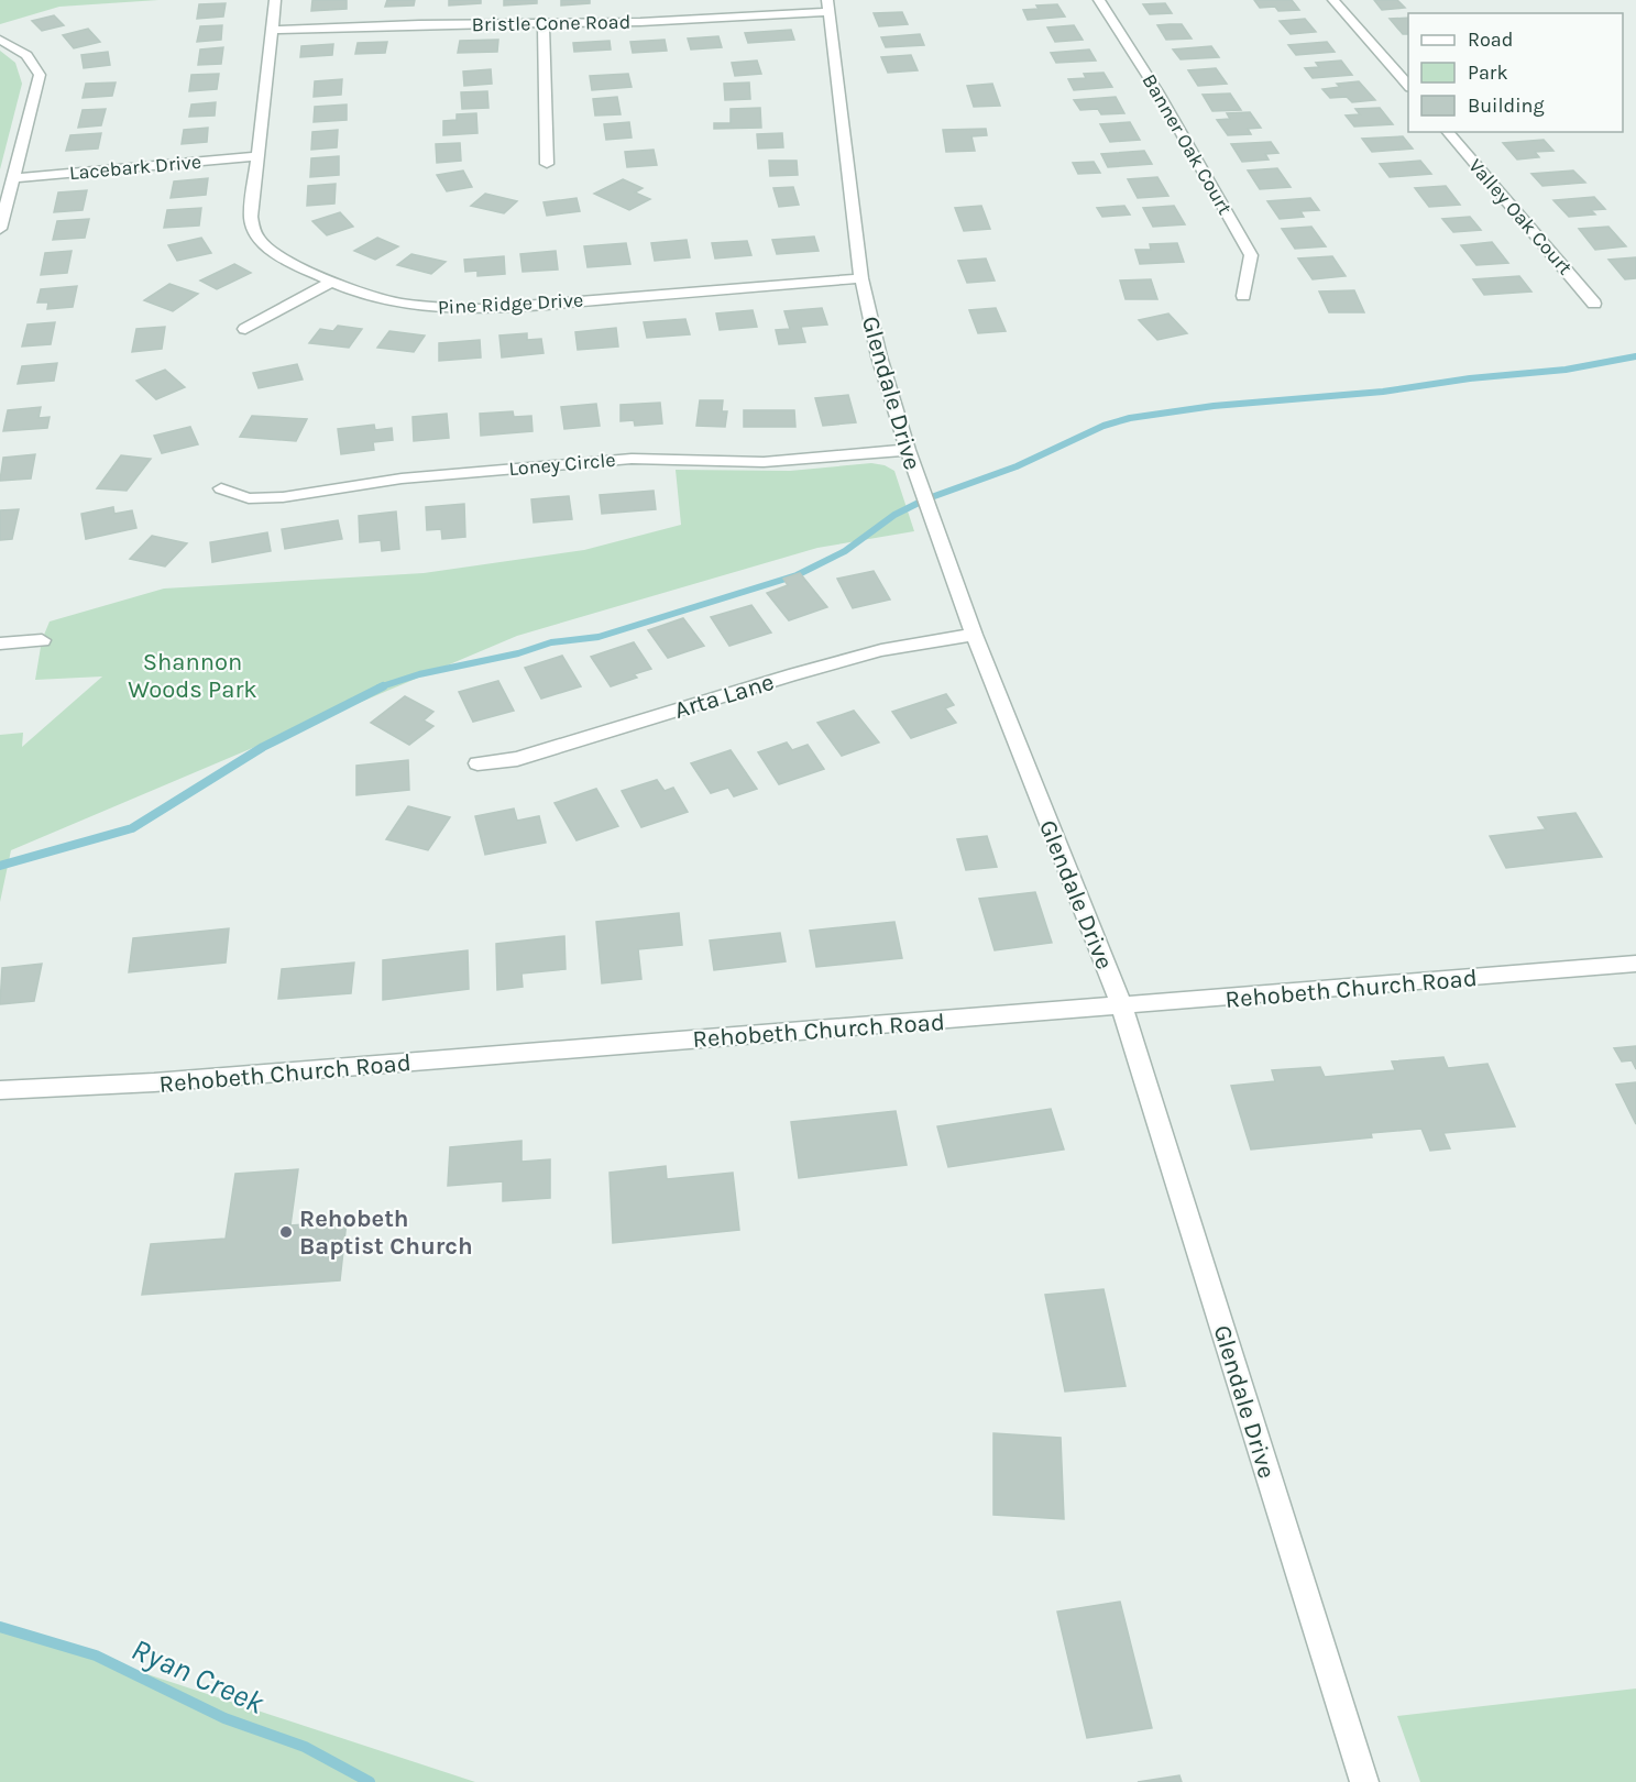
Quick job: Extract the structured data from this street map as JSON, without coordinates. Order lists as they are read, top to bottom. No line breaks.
{"streets":{"street":["Bristle Cone Road","Banner Oak Court","Lacebark Drive","Valley Oak Court","Pine Ridge Drive","Glendale Drive","Loney Circle","Arta Lane","Rehobeth Church Road"]},"crossings":[["Bristle Cone Road","Pine Ridge Drive"],["Bristle Cone Road","Glendale Drive"],["Lacebark Drive","Pine Ridge Drive"],["Pine Ridge Drive","Glendale Drive"],["Glendale Drive","Loney Circle"],["Glendale Drive","Arta Lane"],["Glendale Drive","Rehobeth Church Road"]],"water":["Ryan Creek"],"parks":["Shannon Woods Park"],"places":["Rehobeth Baptist Church"],"legend":["Road","Park","Building"]}
